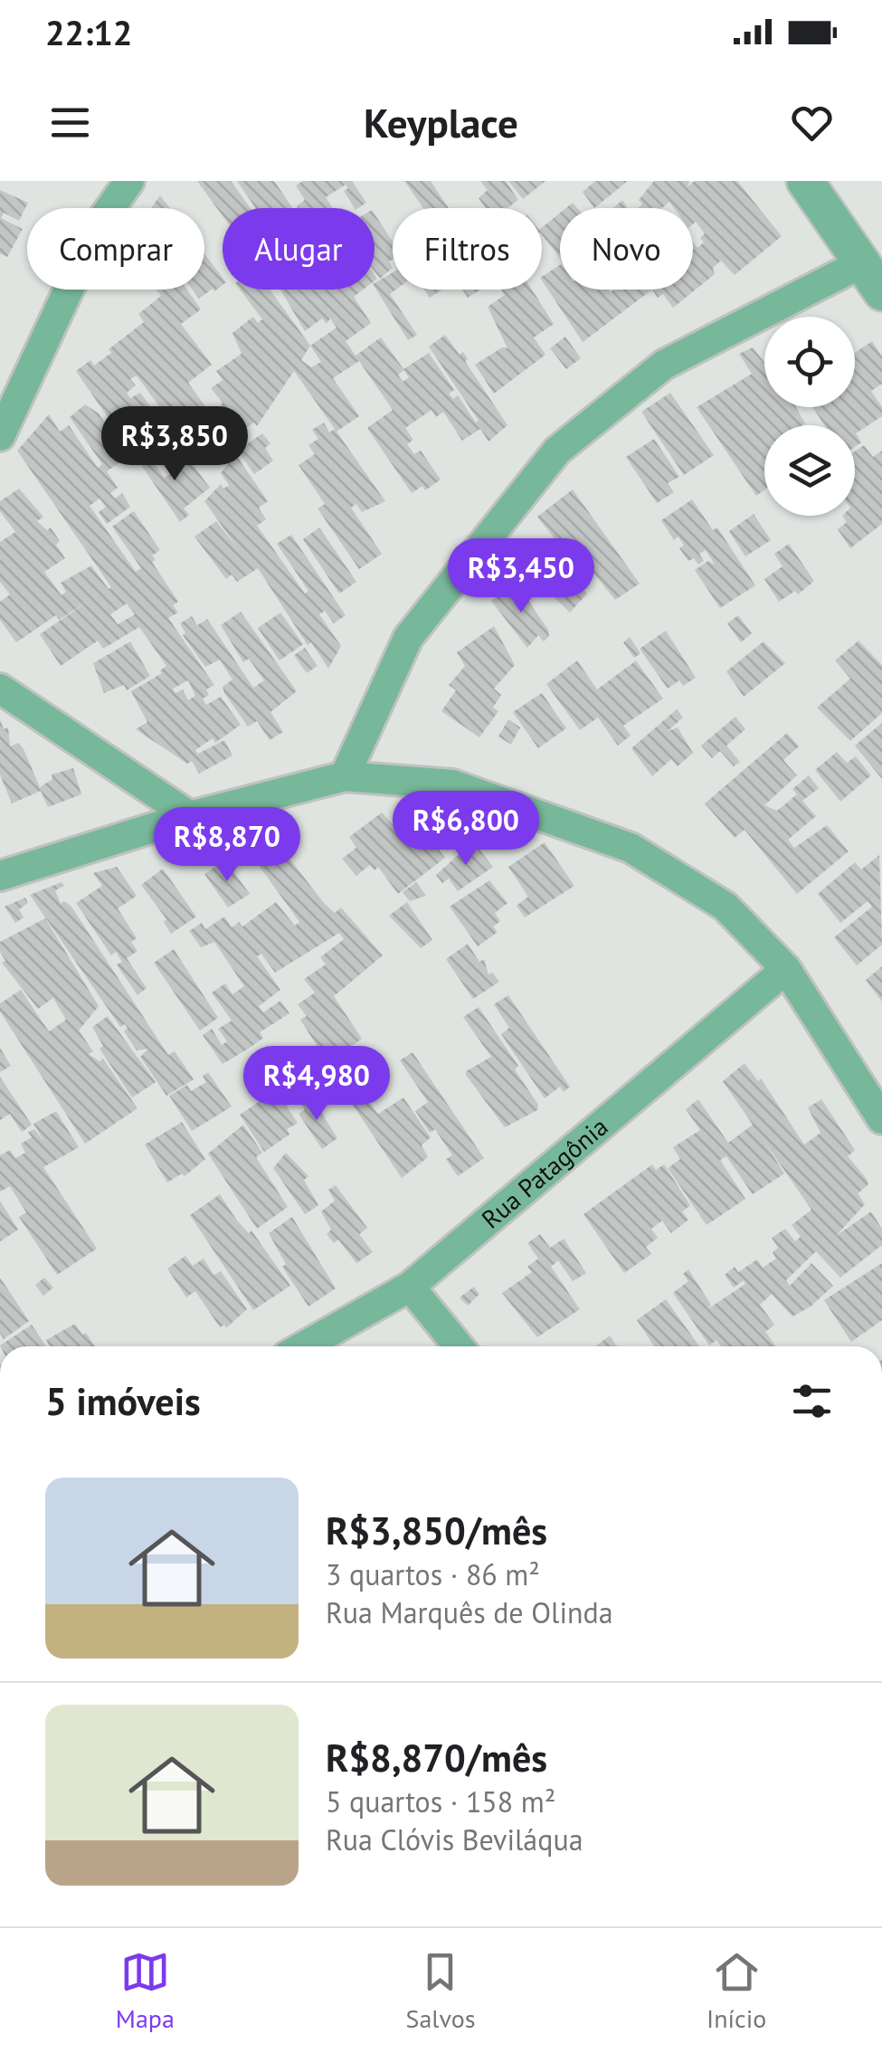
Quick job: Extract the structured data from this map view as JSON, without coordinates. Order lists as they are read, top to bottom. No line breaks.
{"streets":{"street":["Rua Patagônia"]},"page":{"status":"22:12","header":"Keyplace","chip":["Comprar","Alugar","Filtros","Novo"],"price":["R$3,850","R$3,450","R$6,800","R$8,870","R$4,980"],"heading":"5 imóveis","list":[{"name":"R$3,850/mês","note":"3 quartos · 86 m² · Rua Marquês de Olinda"},{"name":"R$8,870/mês","note":"5 quartos · 158 m² · Rua Clóvis Beviláqua"}],"tabs":["Mapa","Salvos","Início"]}}
